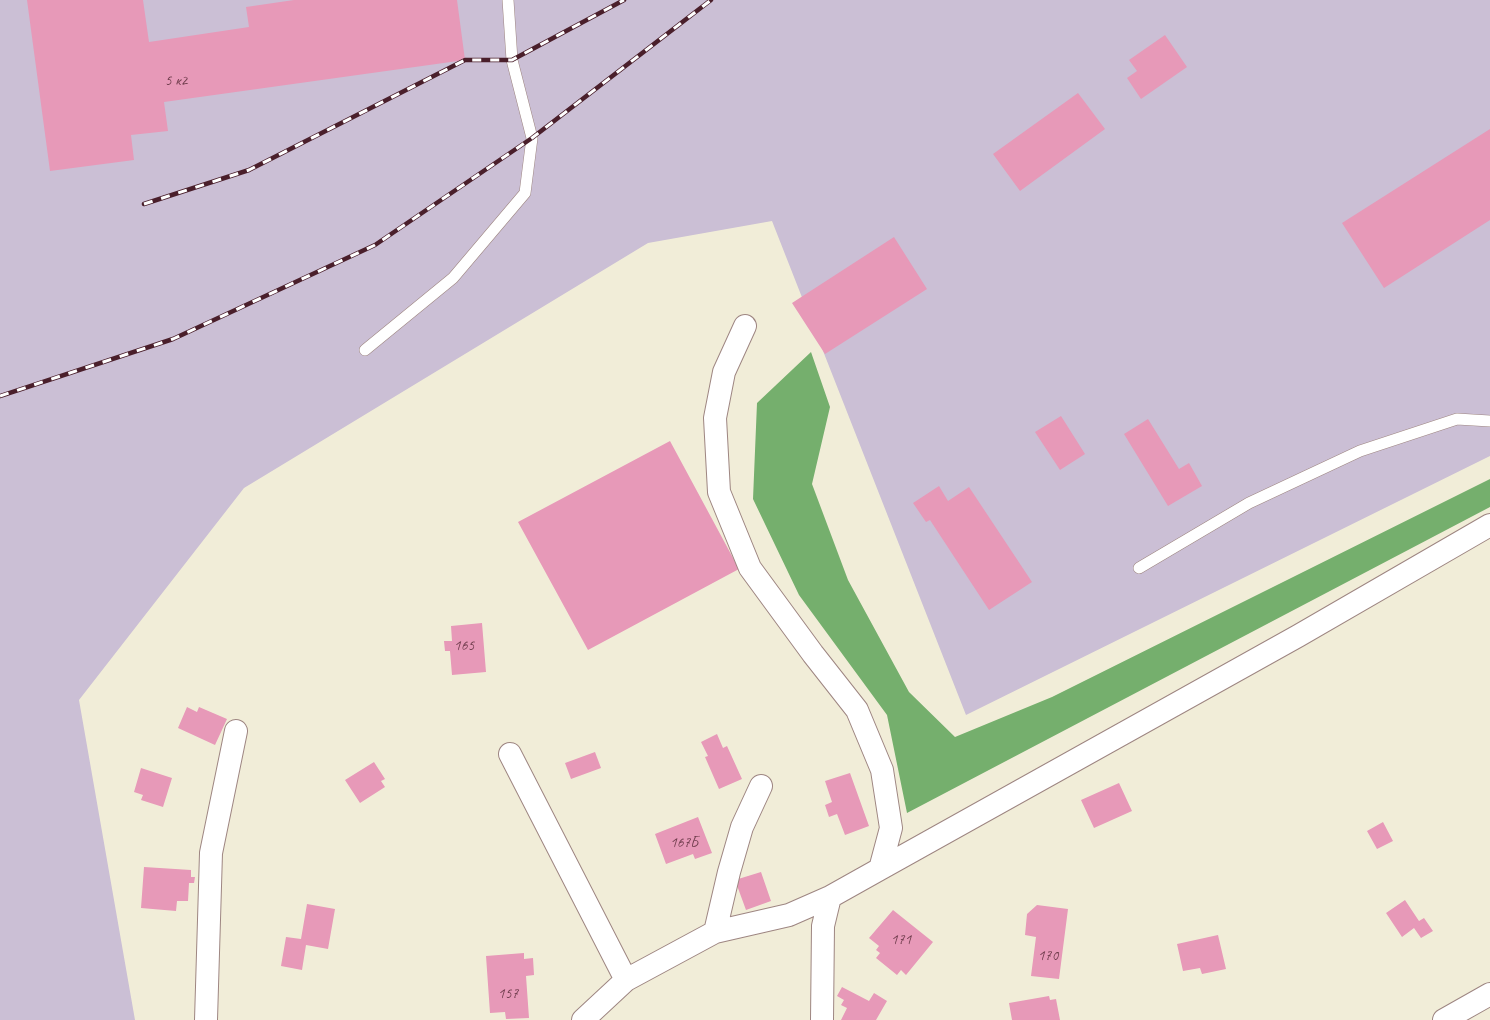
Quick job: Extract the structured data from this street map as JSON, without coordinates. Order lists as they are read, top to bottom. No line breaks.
{"house_numbers":["5 к2","165","167Б","171","170","157"]}
